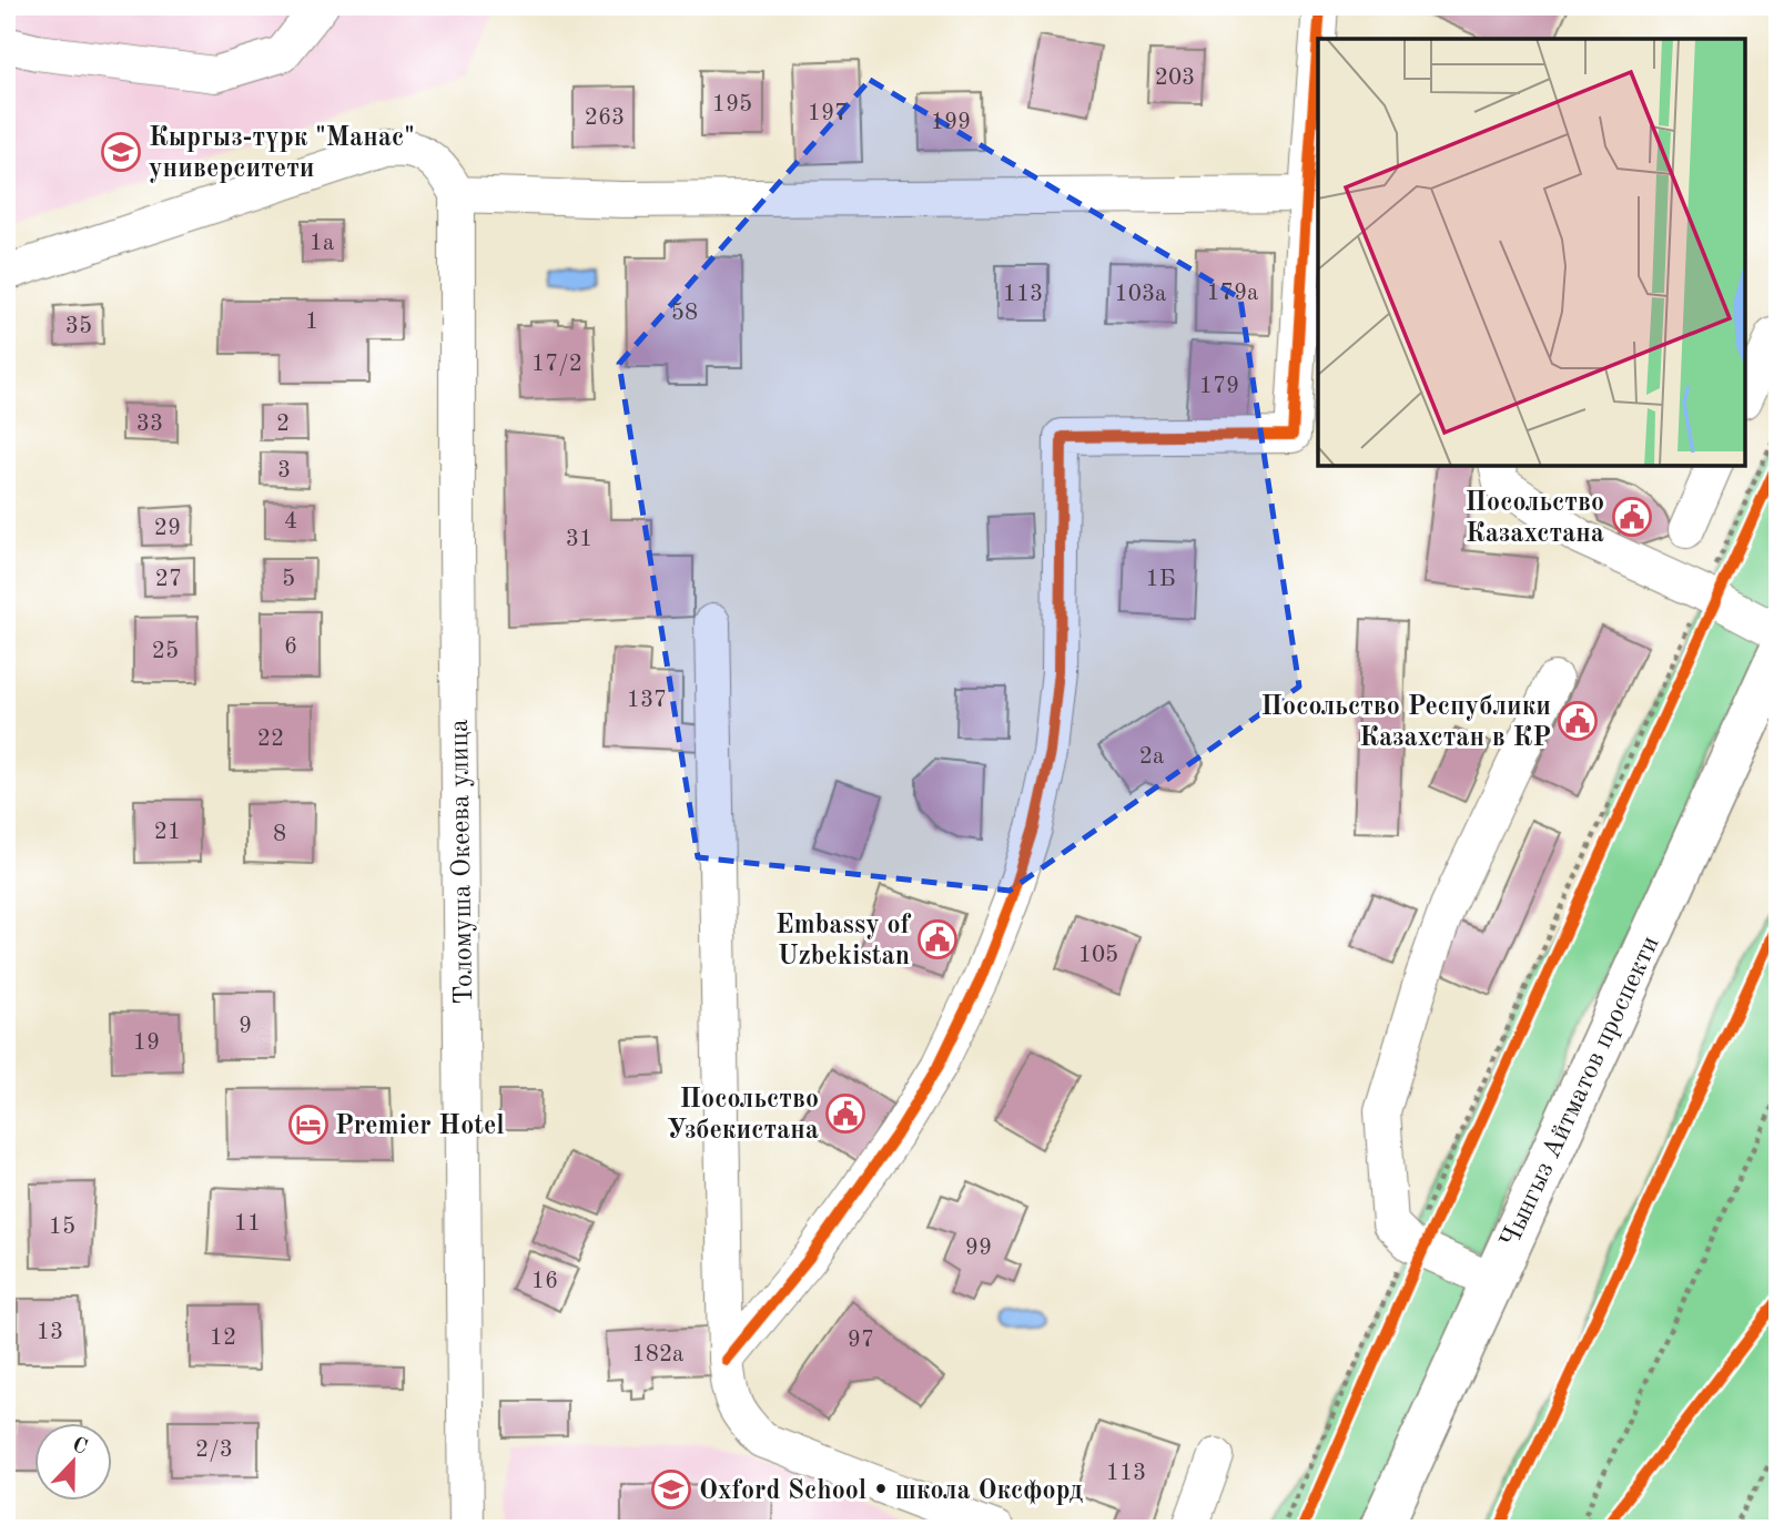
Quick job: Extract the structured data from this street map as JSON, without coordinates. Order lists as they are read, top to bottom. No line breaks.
{"streets":{"main road":["Чынгыз Айтматов проспекти"],"street":["Толомуша Океева улица"]},"places":{"school or university":["Кыргыз-түрк \"Манас\" университети","Oxford School • школа Оксфорд"],"public building":["Посольство Казахстана","Посольство Республики Казахстан в КР","Embassy of Uzbekistan","Посольство Узбекистана"],"hotel":["Premier Hotel"]},"house_numbers":["203","195","197","263","199","1а","179а","113","103а","58","1","35","17/2","179","33","2","3","4","29","31","27","5","1Б","6","25","137","22","2а","21","8","105","9","19","11","15","99","16","13","12","97","182а","2/3","113"],"north":"top"}
